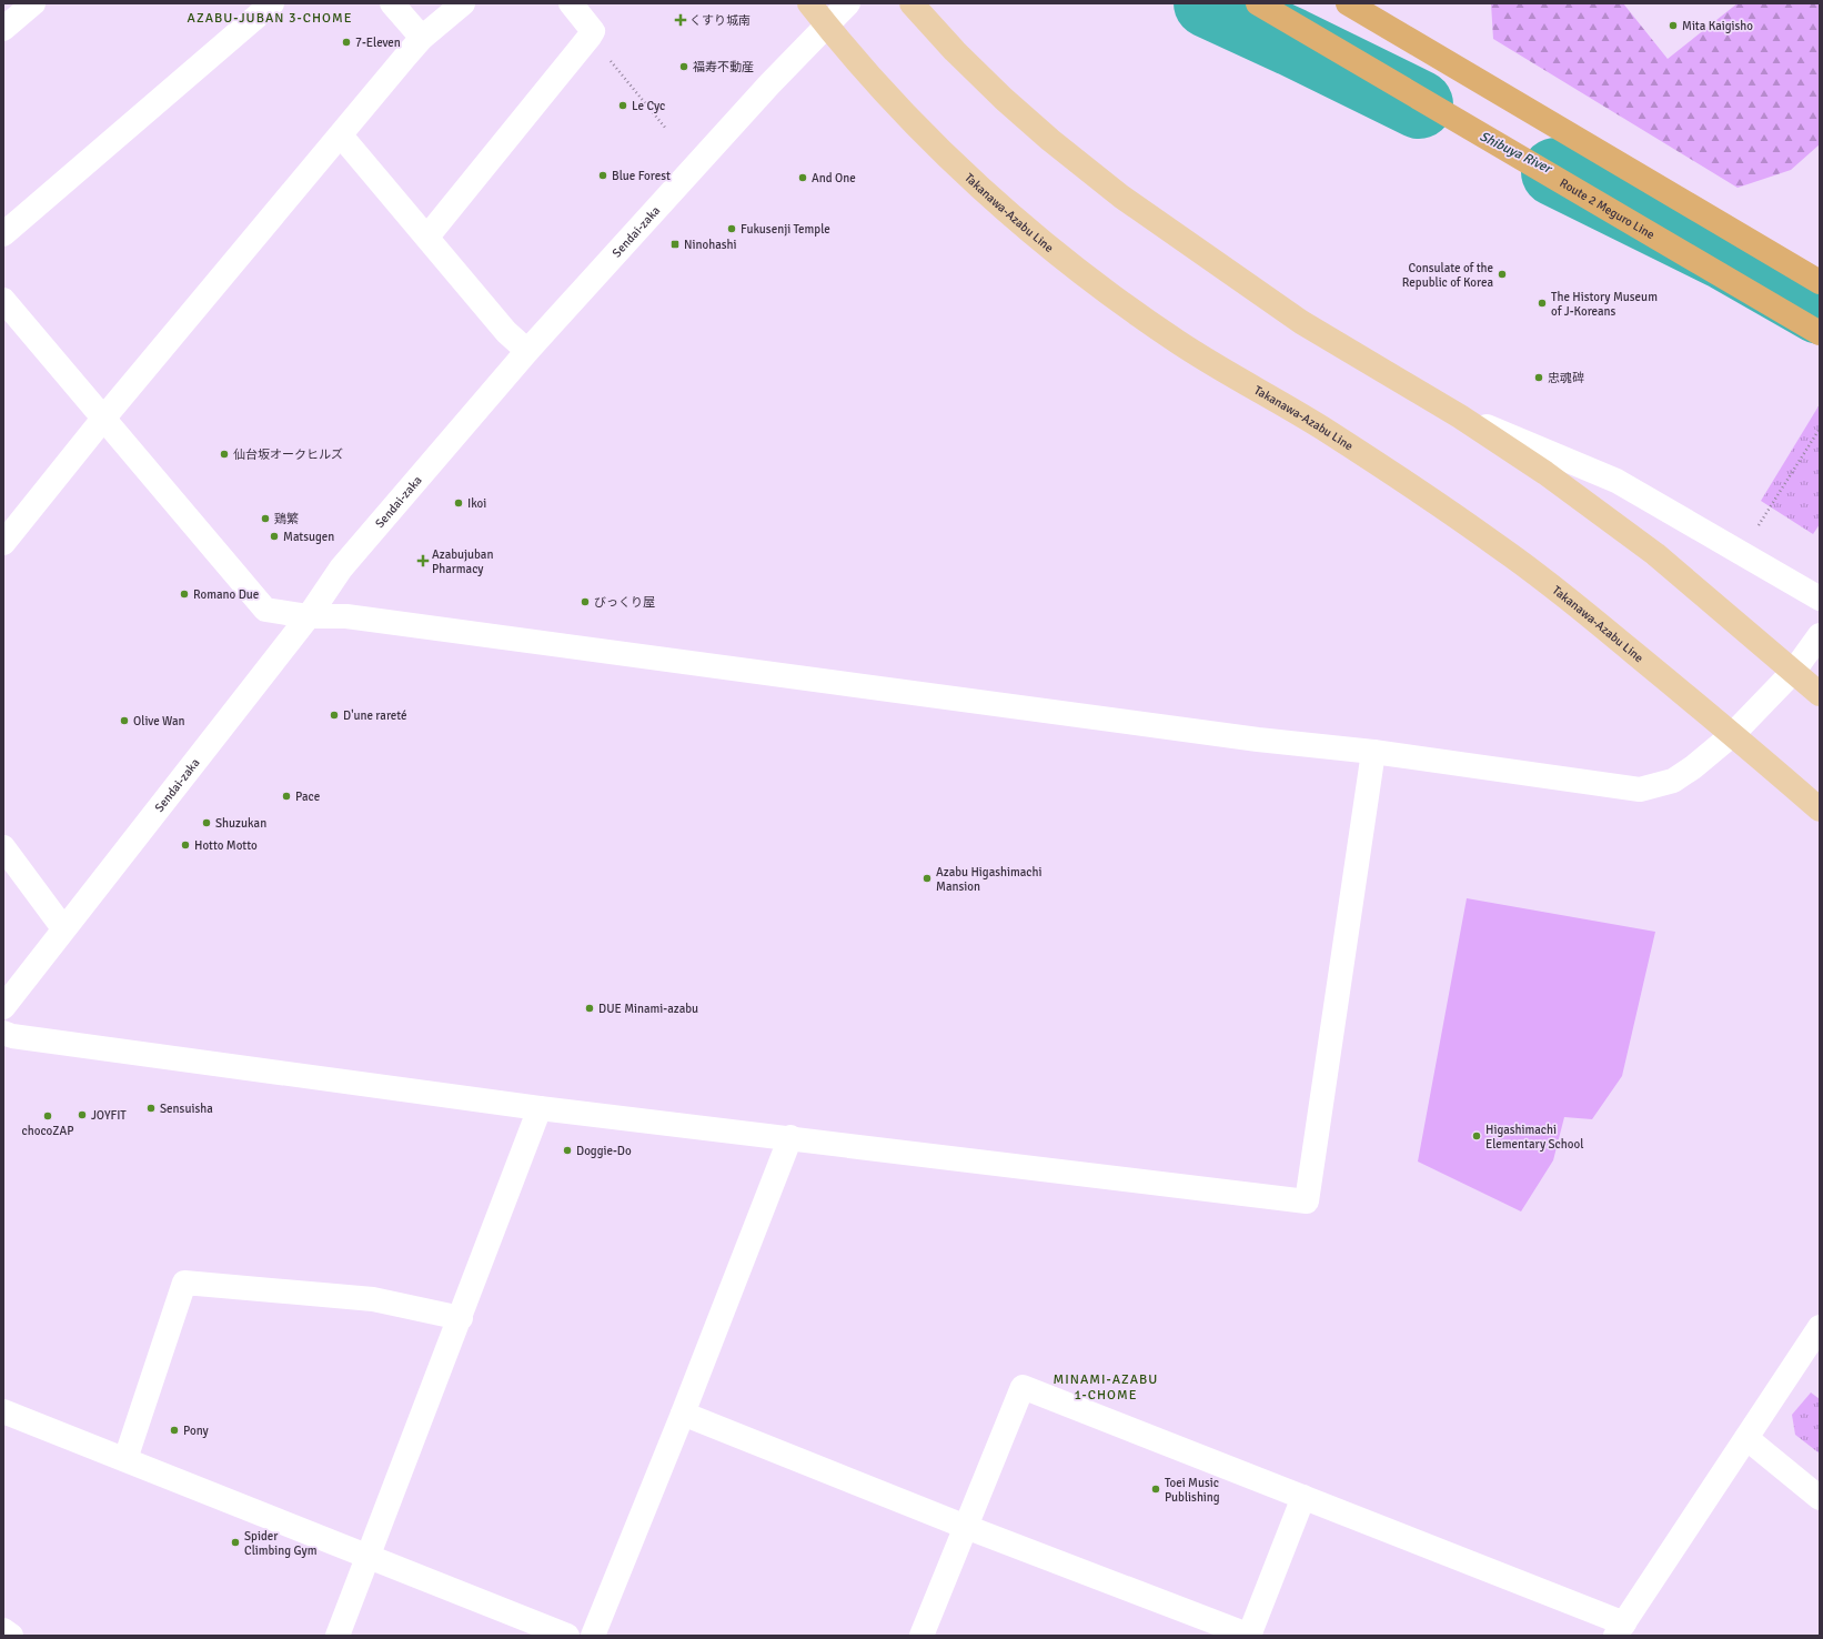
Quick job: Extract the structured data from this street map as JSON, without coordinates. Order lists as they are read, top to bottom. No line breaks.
{"streets":{"highway":["Route 2 Meguro Line"],"main road":["Takanawa-Azabu Line"],"street":["Sendai-zaka"]},"crossings":[["Takanawa-Azabu Line","Sendai-zaka"]],"districts":["AZABU-JUBAN 3-CHOME","MINAMI-AZABU 1-CHOME"],"water":["Shibuya River"],"places":{"health":["くすり城南","Azabujuban Pharmacy"],"other":["Mita Kaigisho","7-Eleven","福寿不動産","Le Cyc","Blue Forest","And One","Fukusenji Temple","Consulate of the Republic of Korea","The History Museum of J-Koreans","忠魂碑","仙台坂オークヒルズ","Ikoi","鶏繁","Matsugen","Romano Due","びっくり屋","D'une rareté","Olive Wan","Pace","Shuzukan","Hotto Motto","Azabu Higashimachi Mansion","DUE Minami-azabu","Sensuisha","JOYFIT","chocoZAP","Higashimachi Elementary School","Doggie-Do","Pony","Toei Music Publishing","Spider Climbing Gym"],"transit":["Ninohashi"]}}
